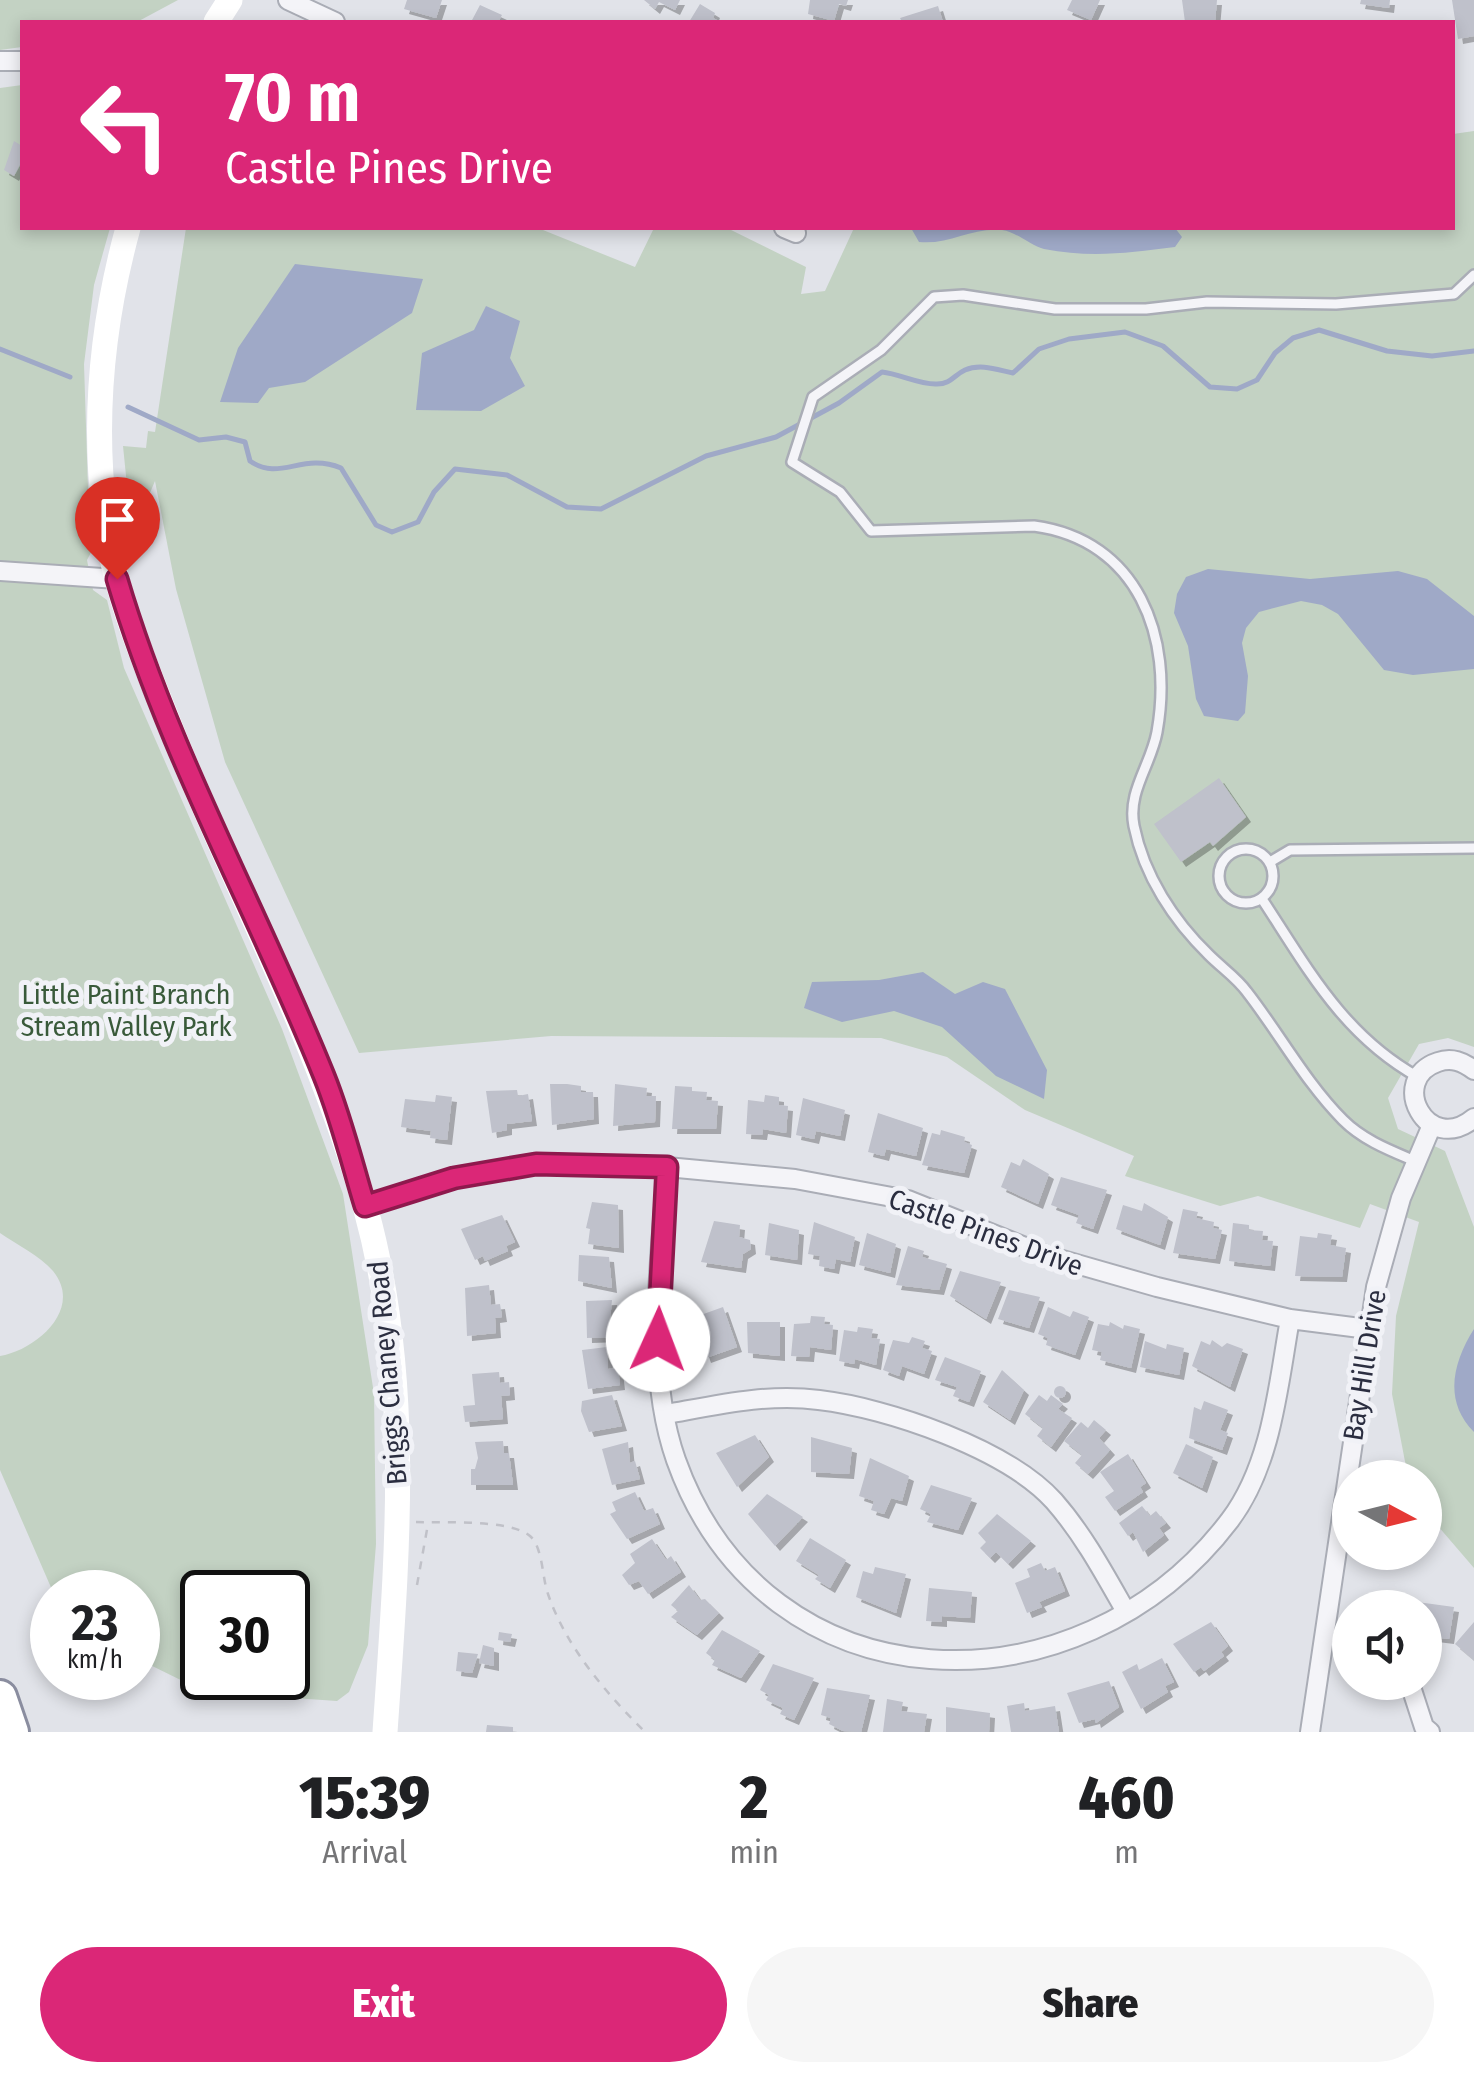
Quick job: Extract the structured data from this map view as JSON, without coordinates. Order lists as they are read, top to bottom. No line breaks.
{"streets":{"main road":["Briggs Chaney Road"],"street":["Castle Pines Drive","Bay Hill Drive"]},"crossings":[["Castle Pines Drive","Bay Hill Drive"],["Castle Pines Drive","Briggs Chaney Road"]],"parks":["Little Paint Branch Stream Valley Park"],"north":"right","page":{"turn":["70 m","Castle Pines Drive"],"speed":"23 km/h","limit":"30","eta":["15:39","Arrival","2","min","460","m"],"buttons":["Exit","Share"]}}
